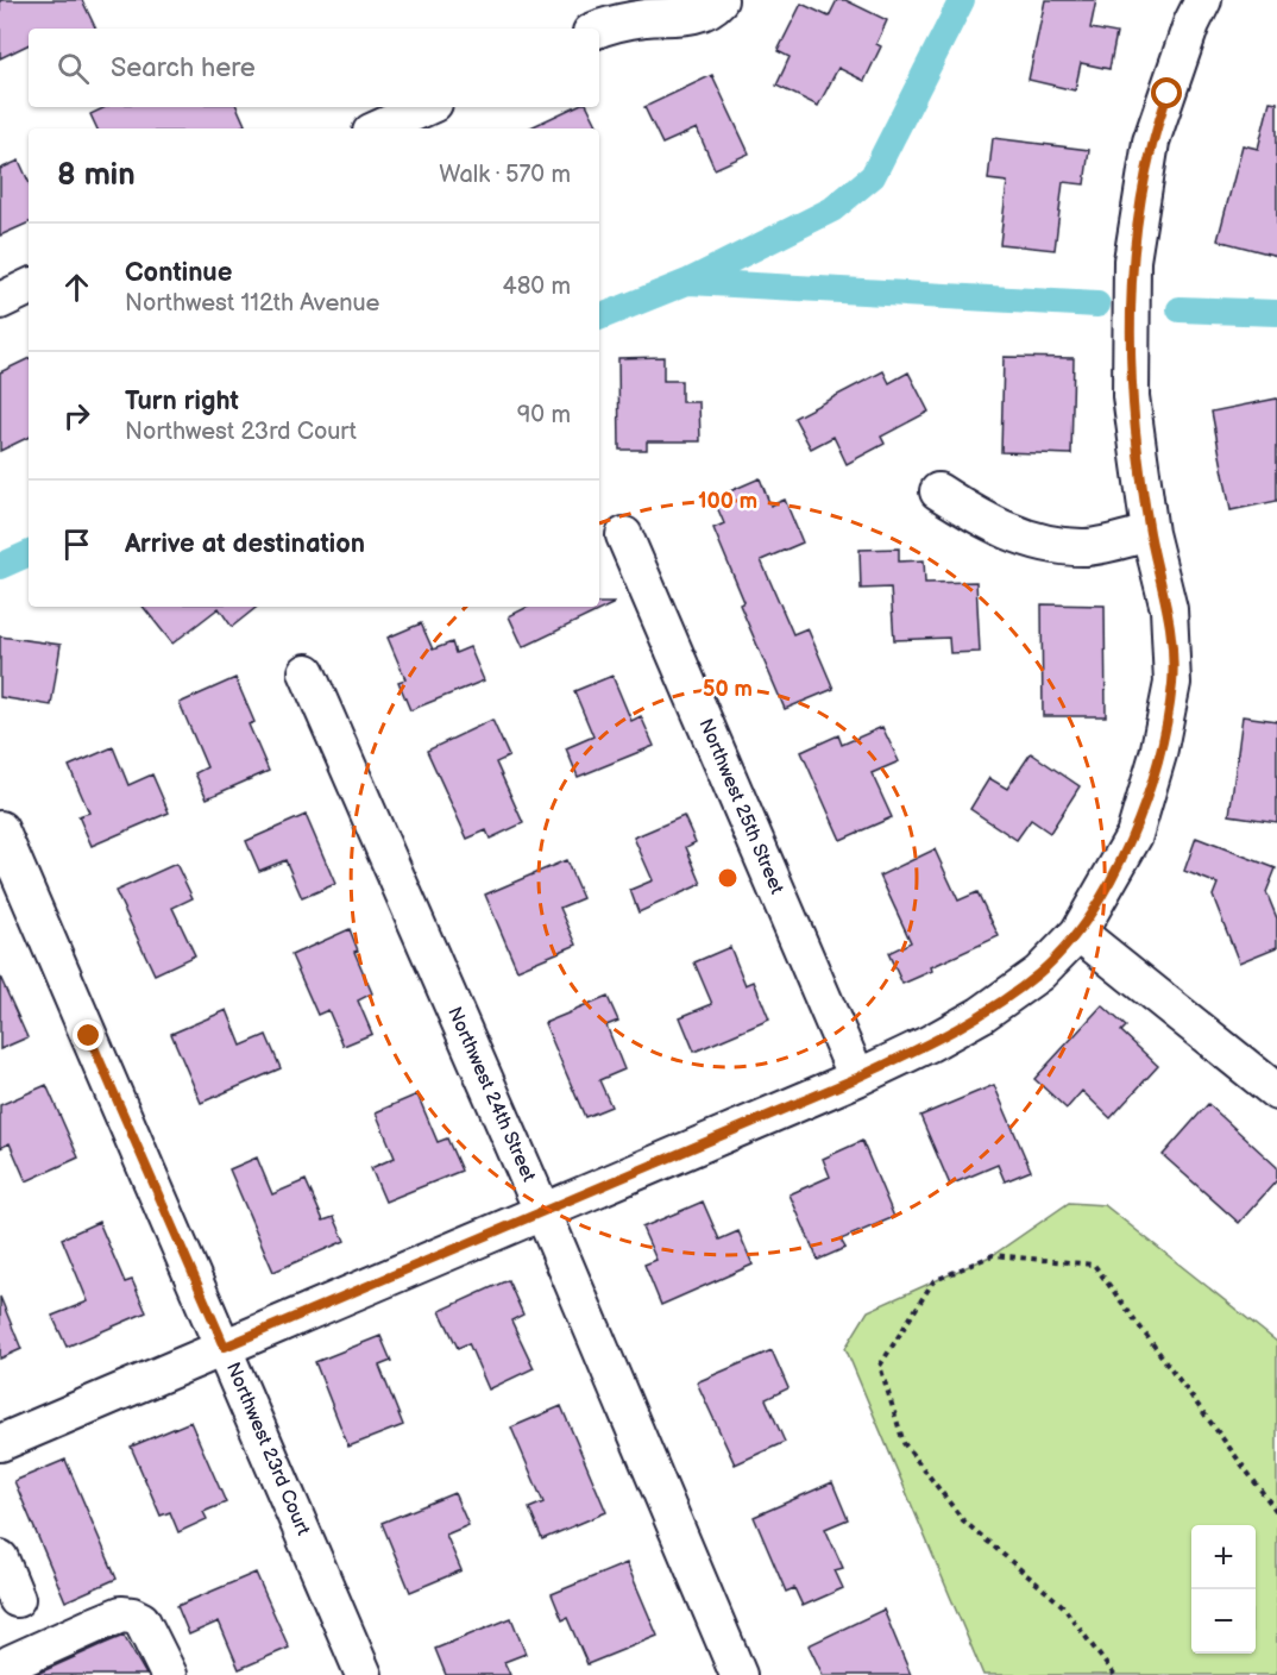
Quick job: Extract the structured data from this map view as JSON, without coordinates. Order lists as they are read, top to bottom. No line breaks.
{"streets":{"street":["Northwest 25th Street","Northwest 24th Street","Northwest 23rd Court"]},"page":{"search":"Search here","heading":["8 min","Walk · 570 m"],"list":[["Continue","Northwest 112th Avenue","480 m"],["Turn right","Northwest 23rd Court","90 m"],"Arrive at destination"],"map_buttons":["+","−"]},"rings":["100 m","50 m"]}
